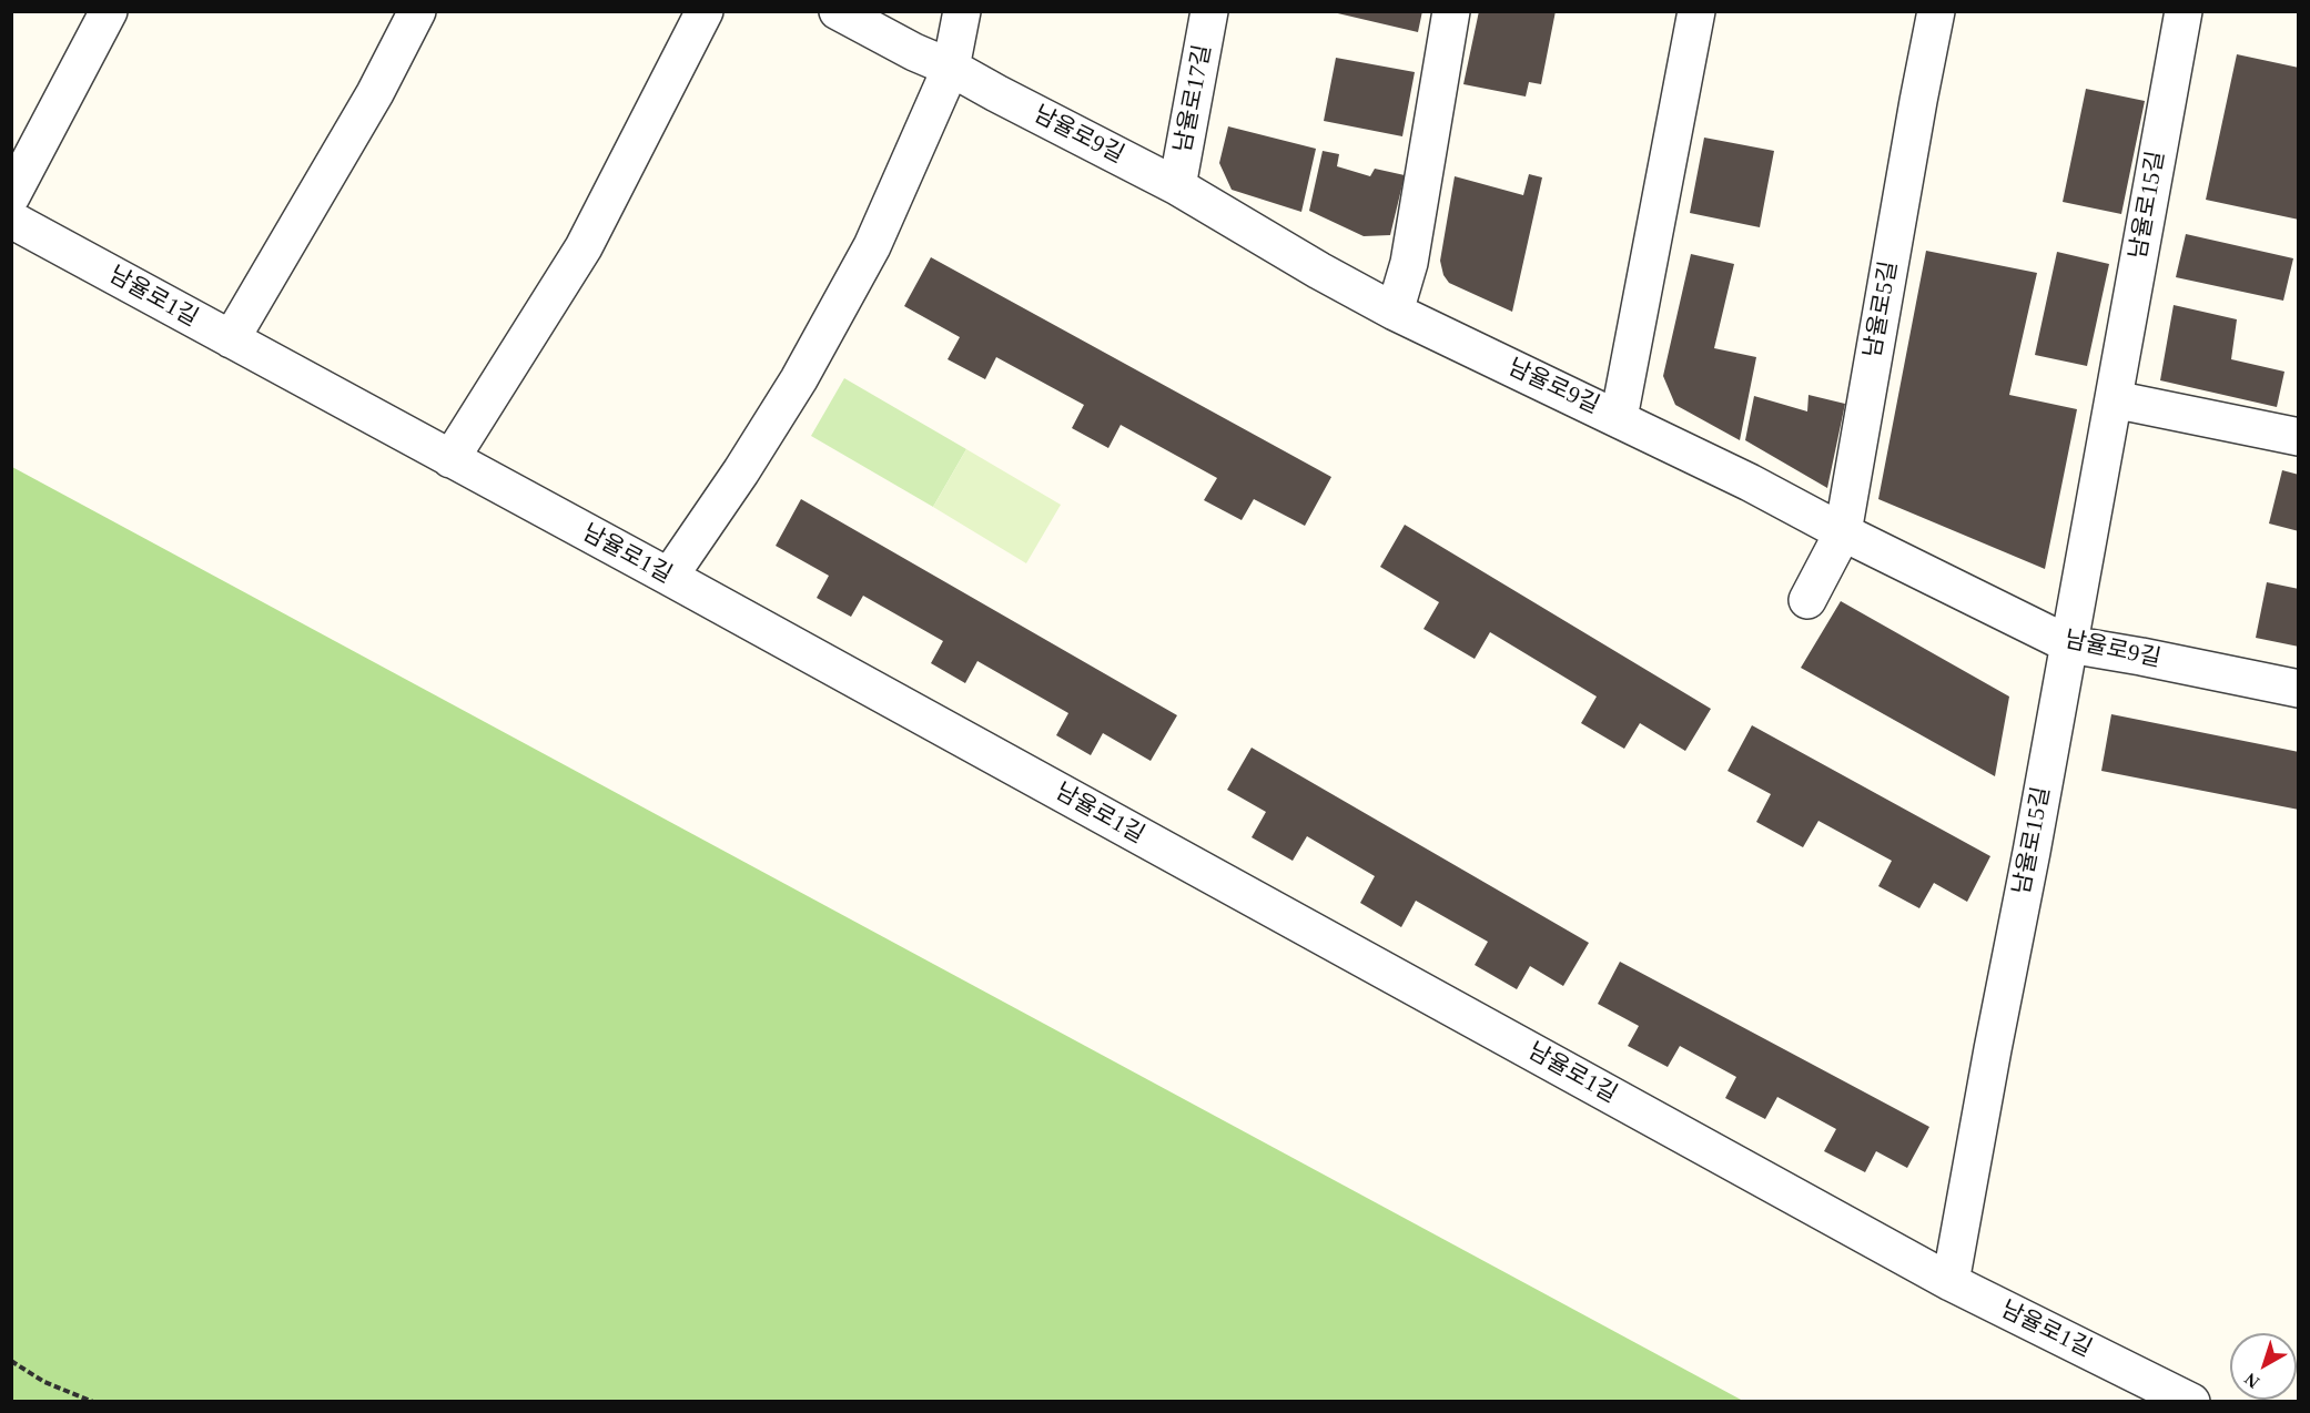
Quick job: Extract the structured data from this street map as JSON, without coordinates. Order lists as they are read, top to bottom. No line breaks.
{"streets":{"street":["남율로17길","남율로9길","남율로15길","남율로1길","남율로5길"]},"crossings":[["남율로17길","남율로9길"],["남율로9길","남율로15길"],["남율로9길","남율로5길"],["남율로15길","남율로1길"]],"north":"bottom left"}
